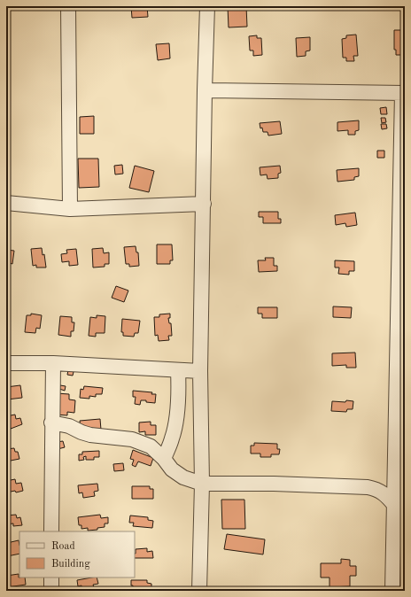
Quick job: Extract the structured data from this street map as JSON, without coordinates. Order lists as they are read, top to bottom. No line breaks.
{"legend":["Road","Building"]}
